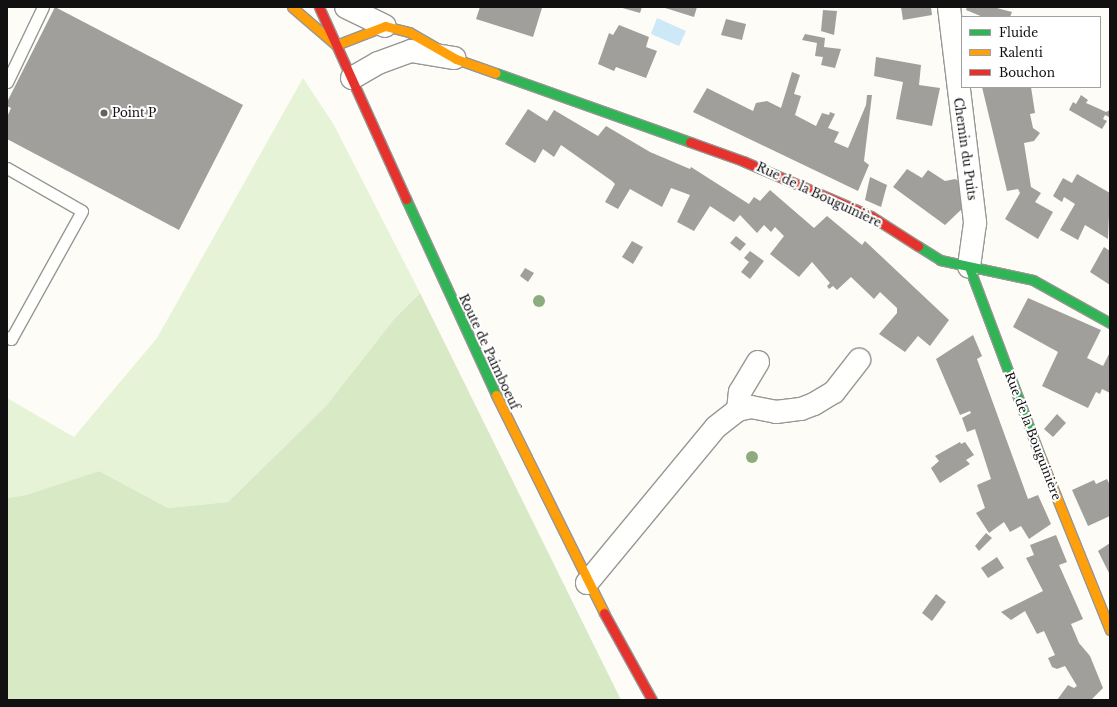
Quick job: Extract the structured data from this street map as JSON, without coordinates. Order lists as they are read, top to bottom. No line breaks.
{"streets":{"street":["Chemin du Puits","Rue de la Bouguinière","Route de Paimboeuf"]},"crossings":[["Chemin du Puits","Rue de la Bouguinière"],["Rue de la Bouguinière","Route de Paimboeuf"]],"places":["Point P"],"legend":["Fluide","Ralenti","Bouchon"]}
